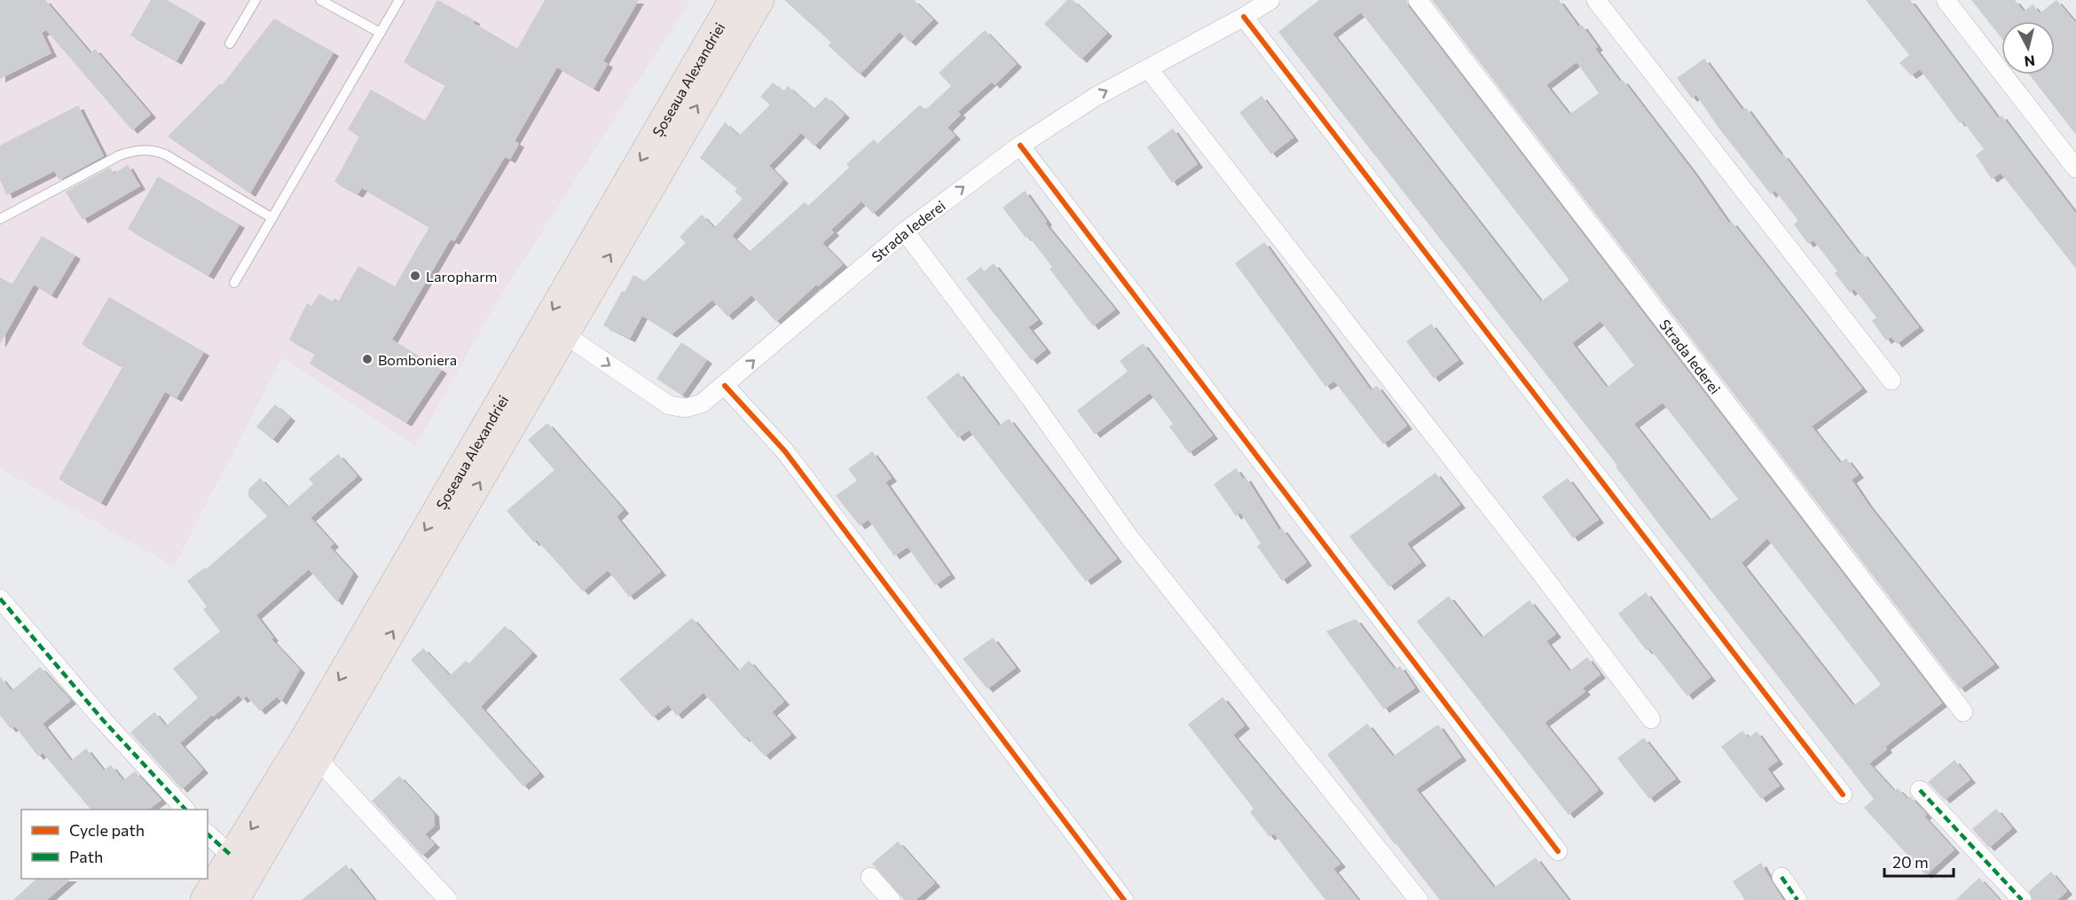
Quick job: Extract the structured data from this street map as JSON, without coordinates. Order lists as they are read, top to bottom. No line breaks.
{"streets":{"highway":["Șoseaua Alexandriei"],"street":["Strada Iederei"]},"crossings":[["Șoseaua Alexandriei","Strada Iederei"]],"one_way":["Strada Iederei"],"places":["Laropharm","Bomboniera"],"legend":["Cycle path","Path"],"scale_bar":"20 m","north":"bottom"}
